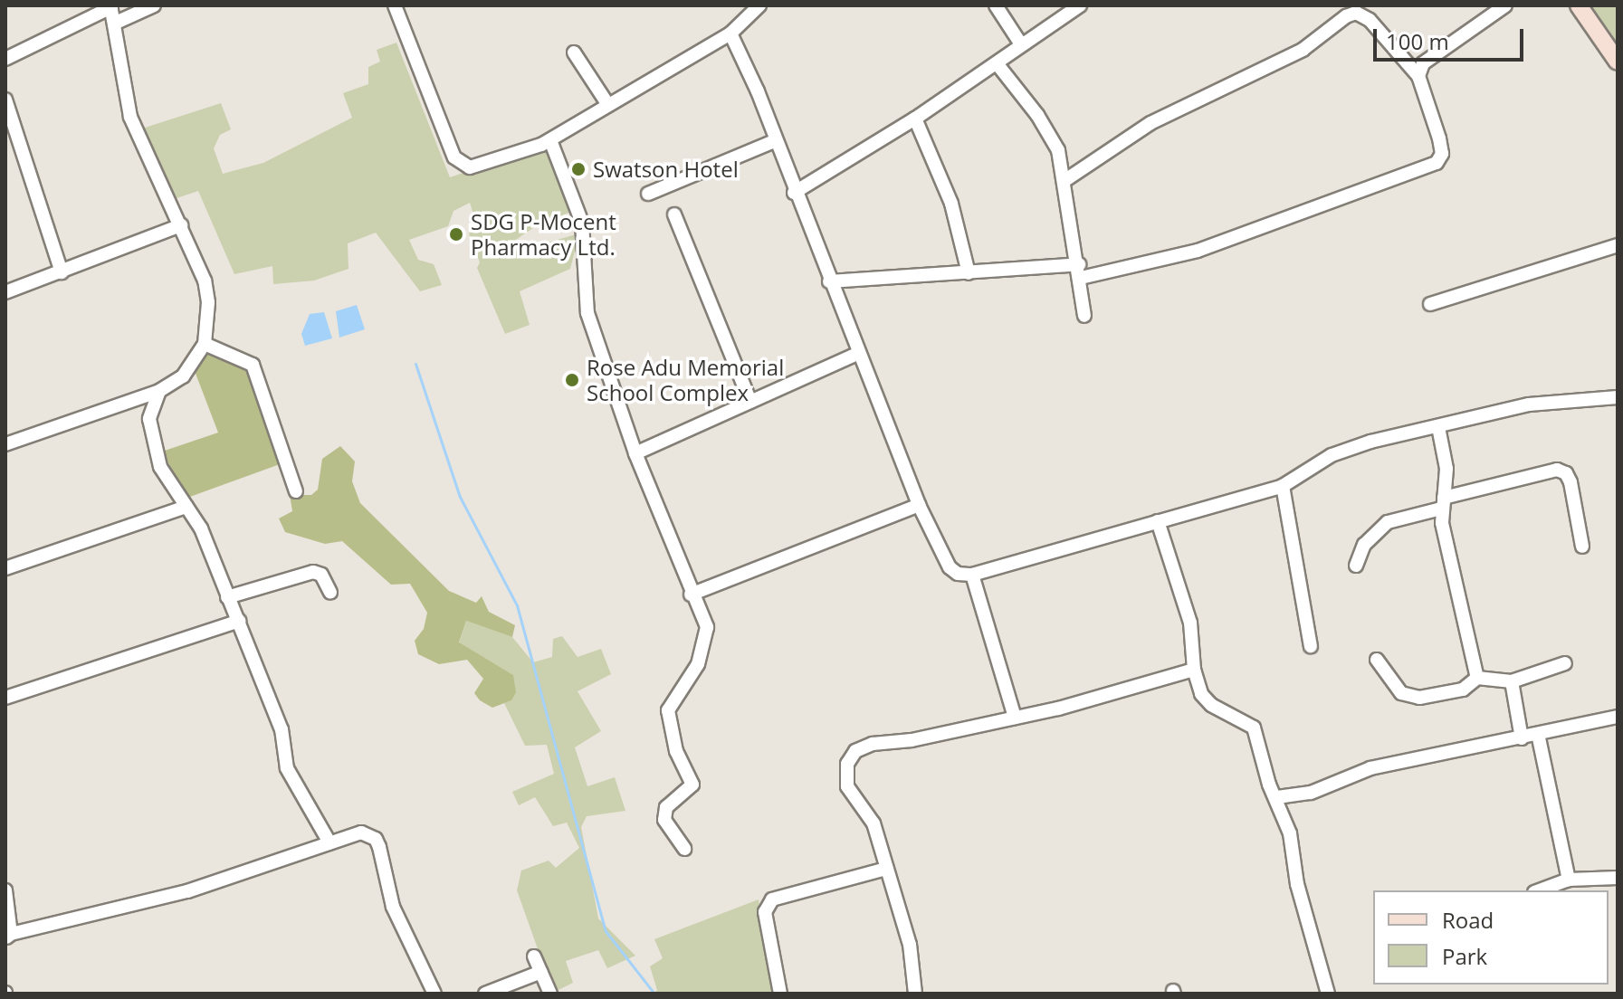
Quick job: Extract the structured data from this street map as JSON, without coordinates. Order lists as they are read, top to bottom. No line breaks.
{"places":["Swatson Hotel","SDG P-Mocent Pharmacy Ltd.","Rose Adu Memorial School Complex"],"legend":["Road","Park"],"scale_bar":"100 m"}
